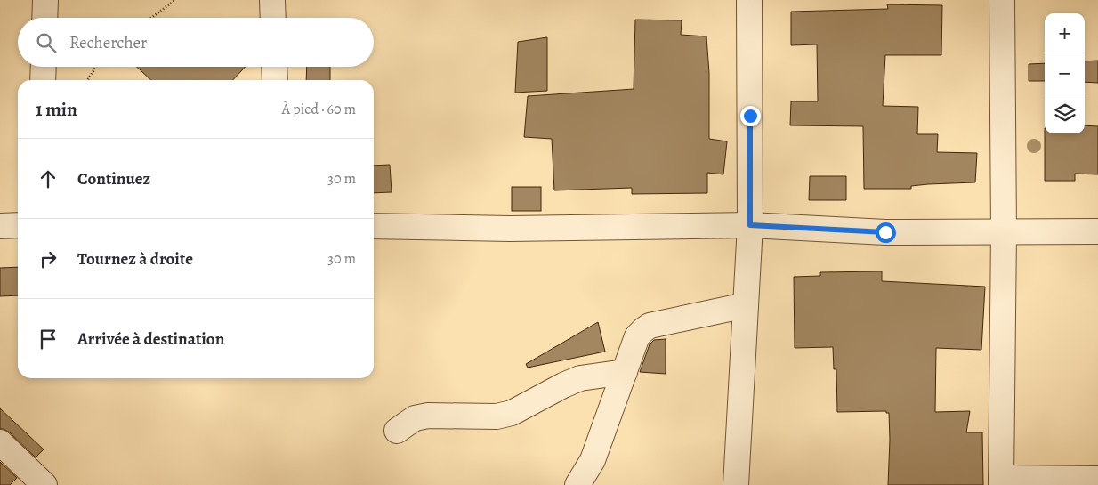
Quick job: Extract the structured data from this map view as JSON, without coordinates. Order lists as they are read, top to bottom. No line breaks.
{"page":{"map_buttons":["+","−"],"search":"Rechercher","heading":["1 min","À pied · 60 m"],"list":[["Continuez","30 m"],["Tournez à droite","30 m"],"Arrivée à destination"]}}
